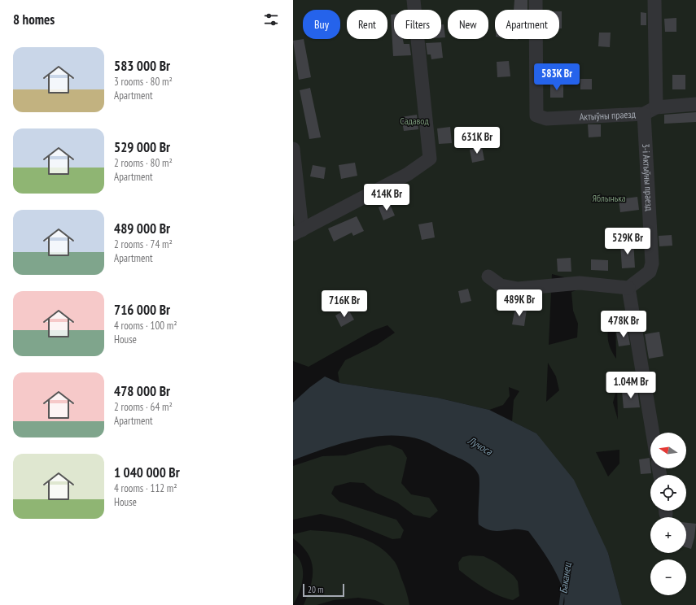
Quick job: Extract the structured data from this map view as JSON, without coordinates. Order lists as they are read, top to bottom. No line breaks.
{"streets":{"lane":["Актыўны праезд","3-і Актыўны праезд"]},"crossings":[["Актыўны праезд","3-і Актыўны праезд"]],"water":["Лучоса","Баканец"],"parks":["Садавод","Яблынька"],"scale_bar":"20 m","north":"left","page":{"heading":"8 homes","chip":["Buy","Rent","Filters","New","Apartment"],"list":[{"name":"583 000 Br","note":"3 rooms · 80 m² · Apartment"},{"name":"529 000 Br","note":"2 rooms · 80 m² · Apartment"},{"name":"489 000 Br","note":"2 rooms · 74 m² · Apartment"},{"name":"716 000 Br","note":"4 rooms · 100 m² · House"},{"name":"478 000 Br","note":"2 rooms · 64 m² · Apartment"},{"name":"1 040 000 Br","note":"4 rooms · 112 m² · House"}],"price":["583K Br","631K Br","414K Br","529K Br","489K Br","716K Br","478K Br","1.04M Br"],"map_buttons":["+","−"],"scale":"20 m"}}
